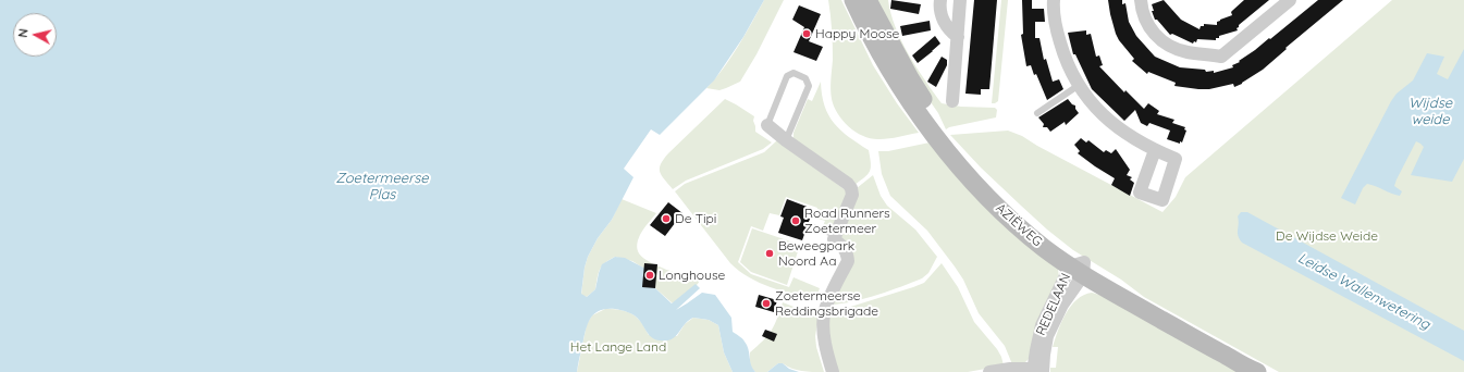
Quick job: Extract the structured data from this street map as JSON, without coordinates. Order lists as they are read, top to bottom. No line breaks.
{"streets":{"street":["AZIËWEG","REDELAAN"]},"crossings":[["AZIËWEG","REDELAAN"]],"water":["Wijdse weide","Zoetermeerse Plas","Leidse Wallenwetering"],"parks":["De Wijdse Weide","Het Lange Land"],"places":["Happy Moose","De Tipi","Road Runners Zoetermeer","Beweegpark Noord Aa","Longhouse","Zoetermeerse Reddingsbrigade"],"north":"left"}
